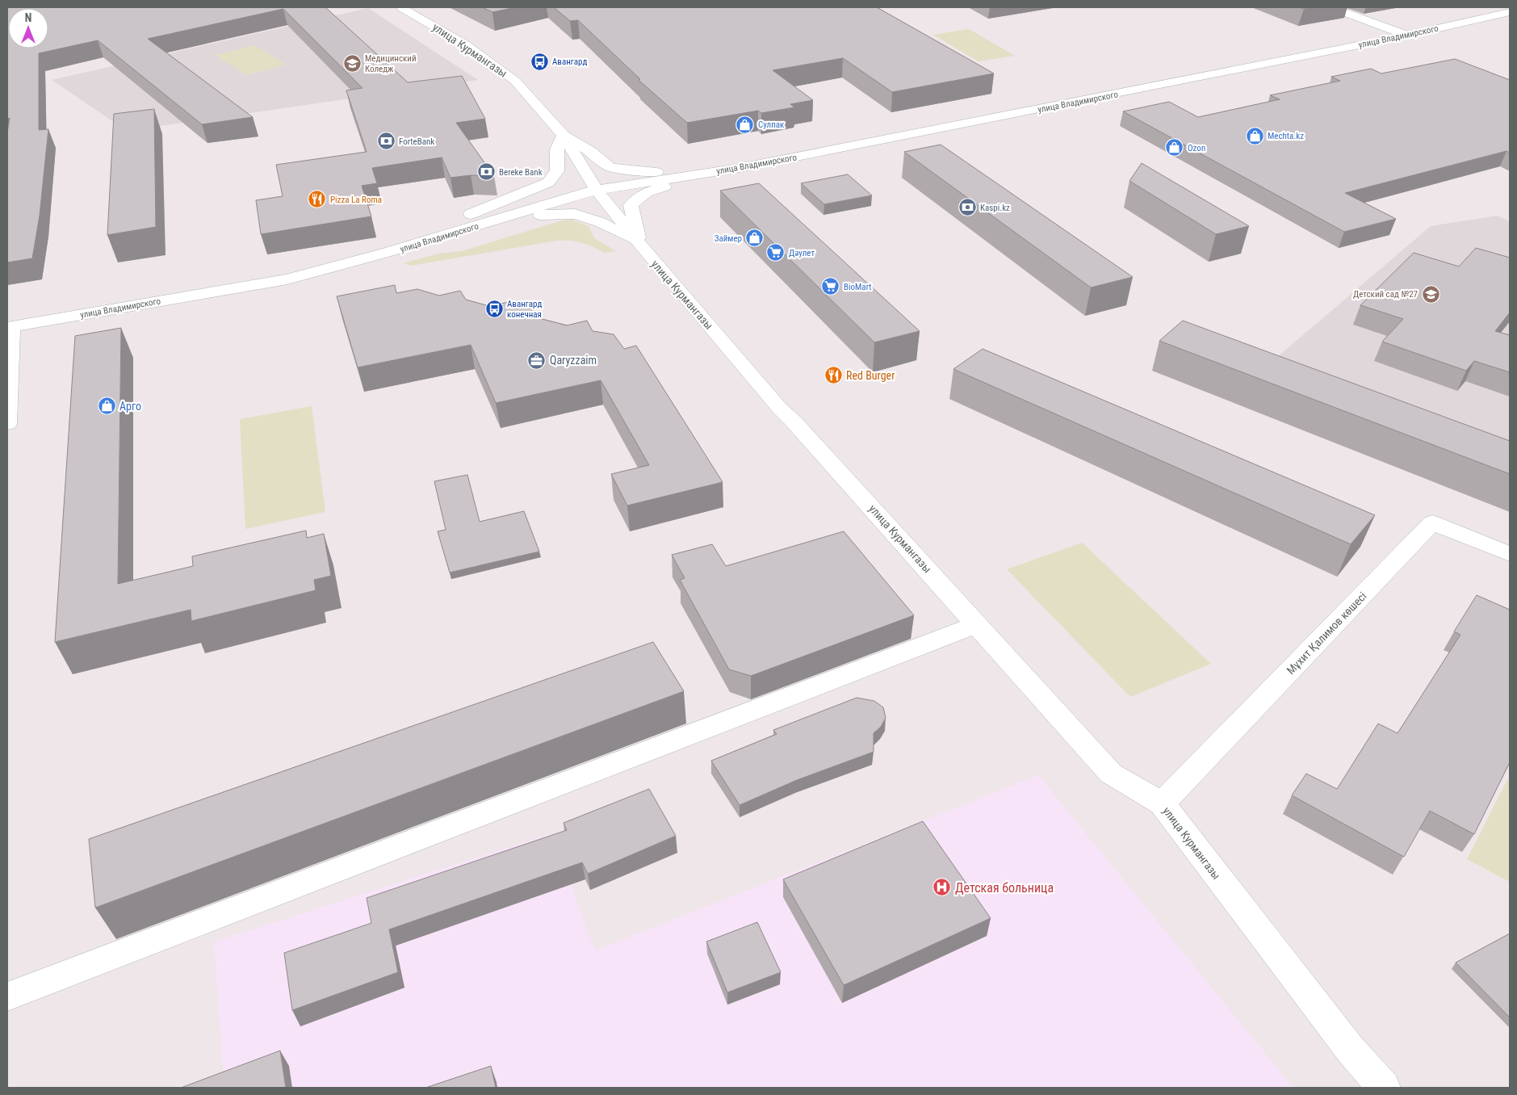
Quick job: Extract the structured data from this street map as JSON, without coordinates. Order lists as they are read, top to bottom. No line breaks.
{"streets":{"street":["улица Владимирского","улица Курмангазы","Мұхит Қалимов көшесі"]},"crossings":[["улица Владимирского","улица Курмангазы"],["улица Курмангазы","Мұхит Қалимов көшесі"]],"places":{"bus stop":["Авангард","Авангард конечная"],"school or university":["Медицинский Коледж","Детский сад №27"],"shop":["Сулпак","Mechta.kz","Ozon","Займер","Арго"],"bank":["ForteBank","Bereke Bank","Kaspi.kz"],"restaurant":["Pizza La Roma","Red Burger"],"supermarket":["Дәулет","BioMart"],"office":["Qaryzzaim"],"hospital":["Детская больница"]},"north":"top"}
